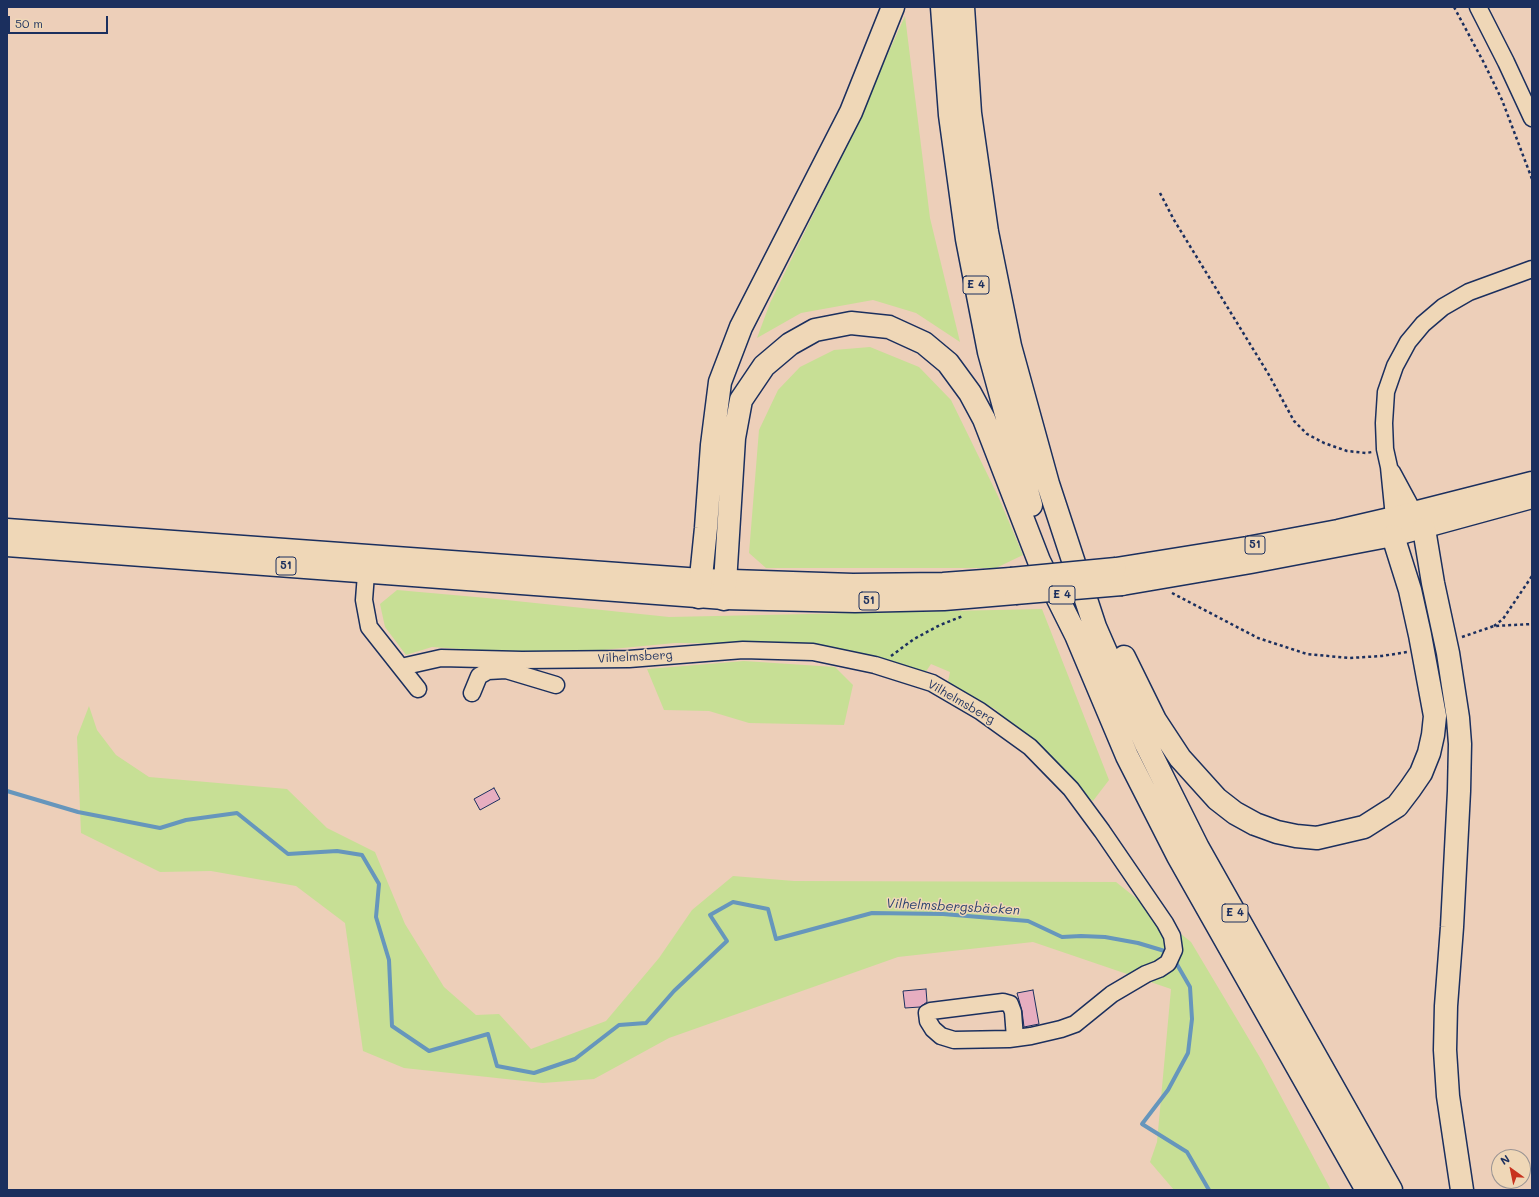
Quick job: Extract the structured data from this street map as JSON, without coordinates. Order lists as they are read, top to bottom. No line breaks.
{"streets":{"highway":["E 4"],"main road":["51"],"street":["Vilhelmsberg"]},"water":["Vilhelmsbergsbäcken"],"scale_bar":"50 m","north":"top left"}
